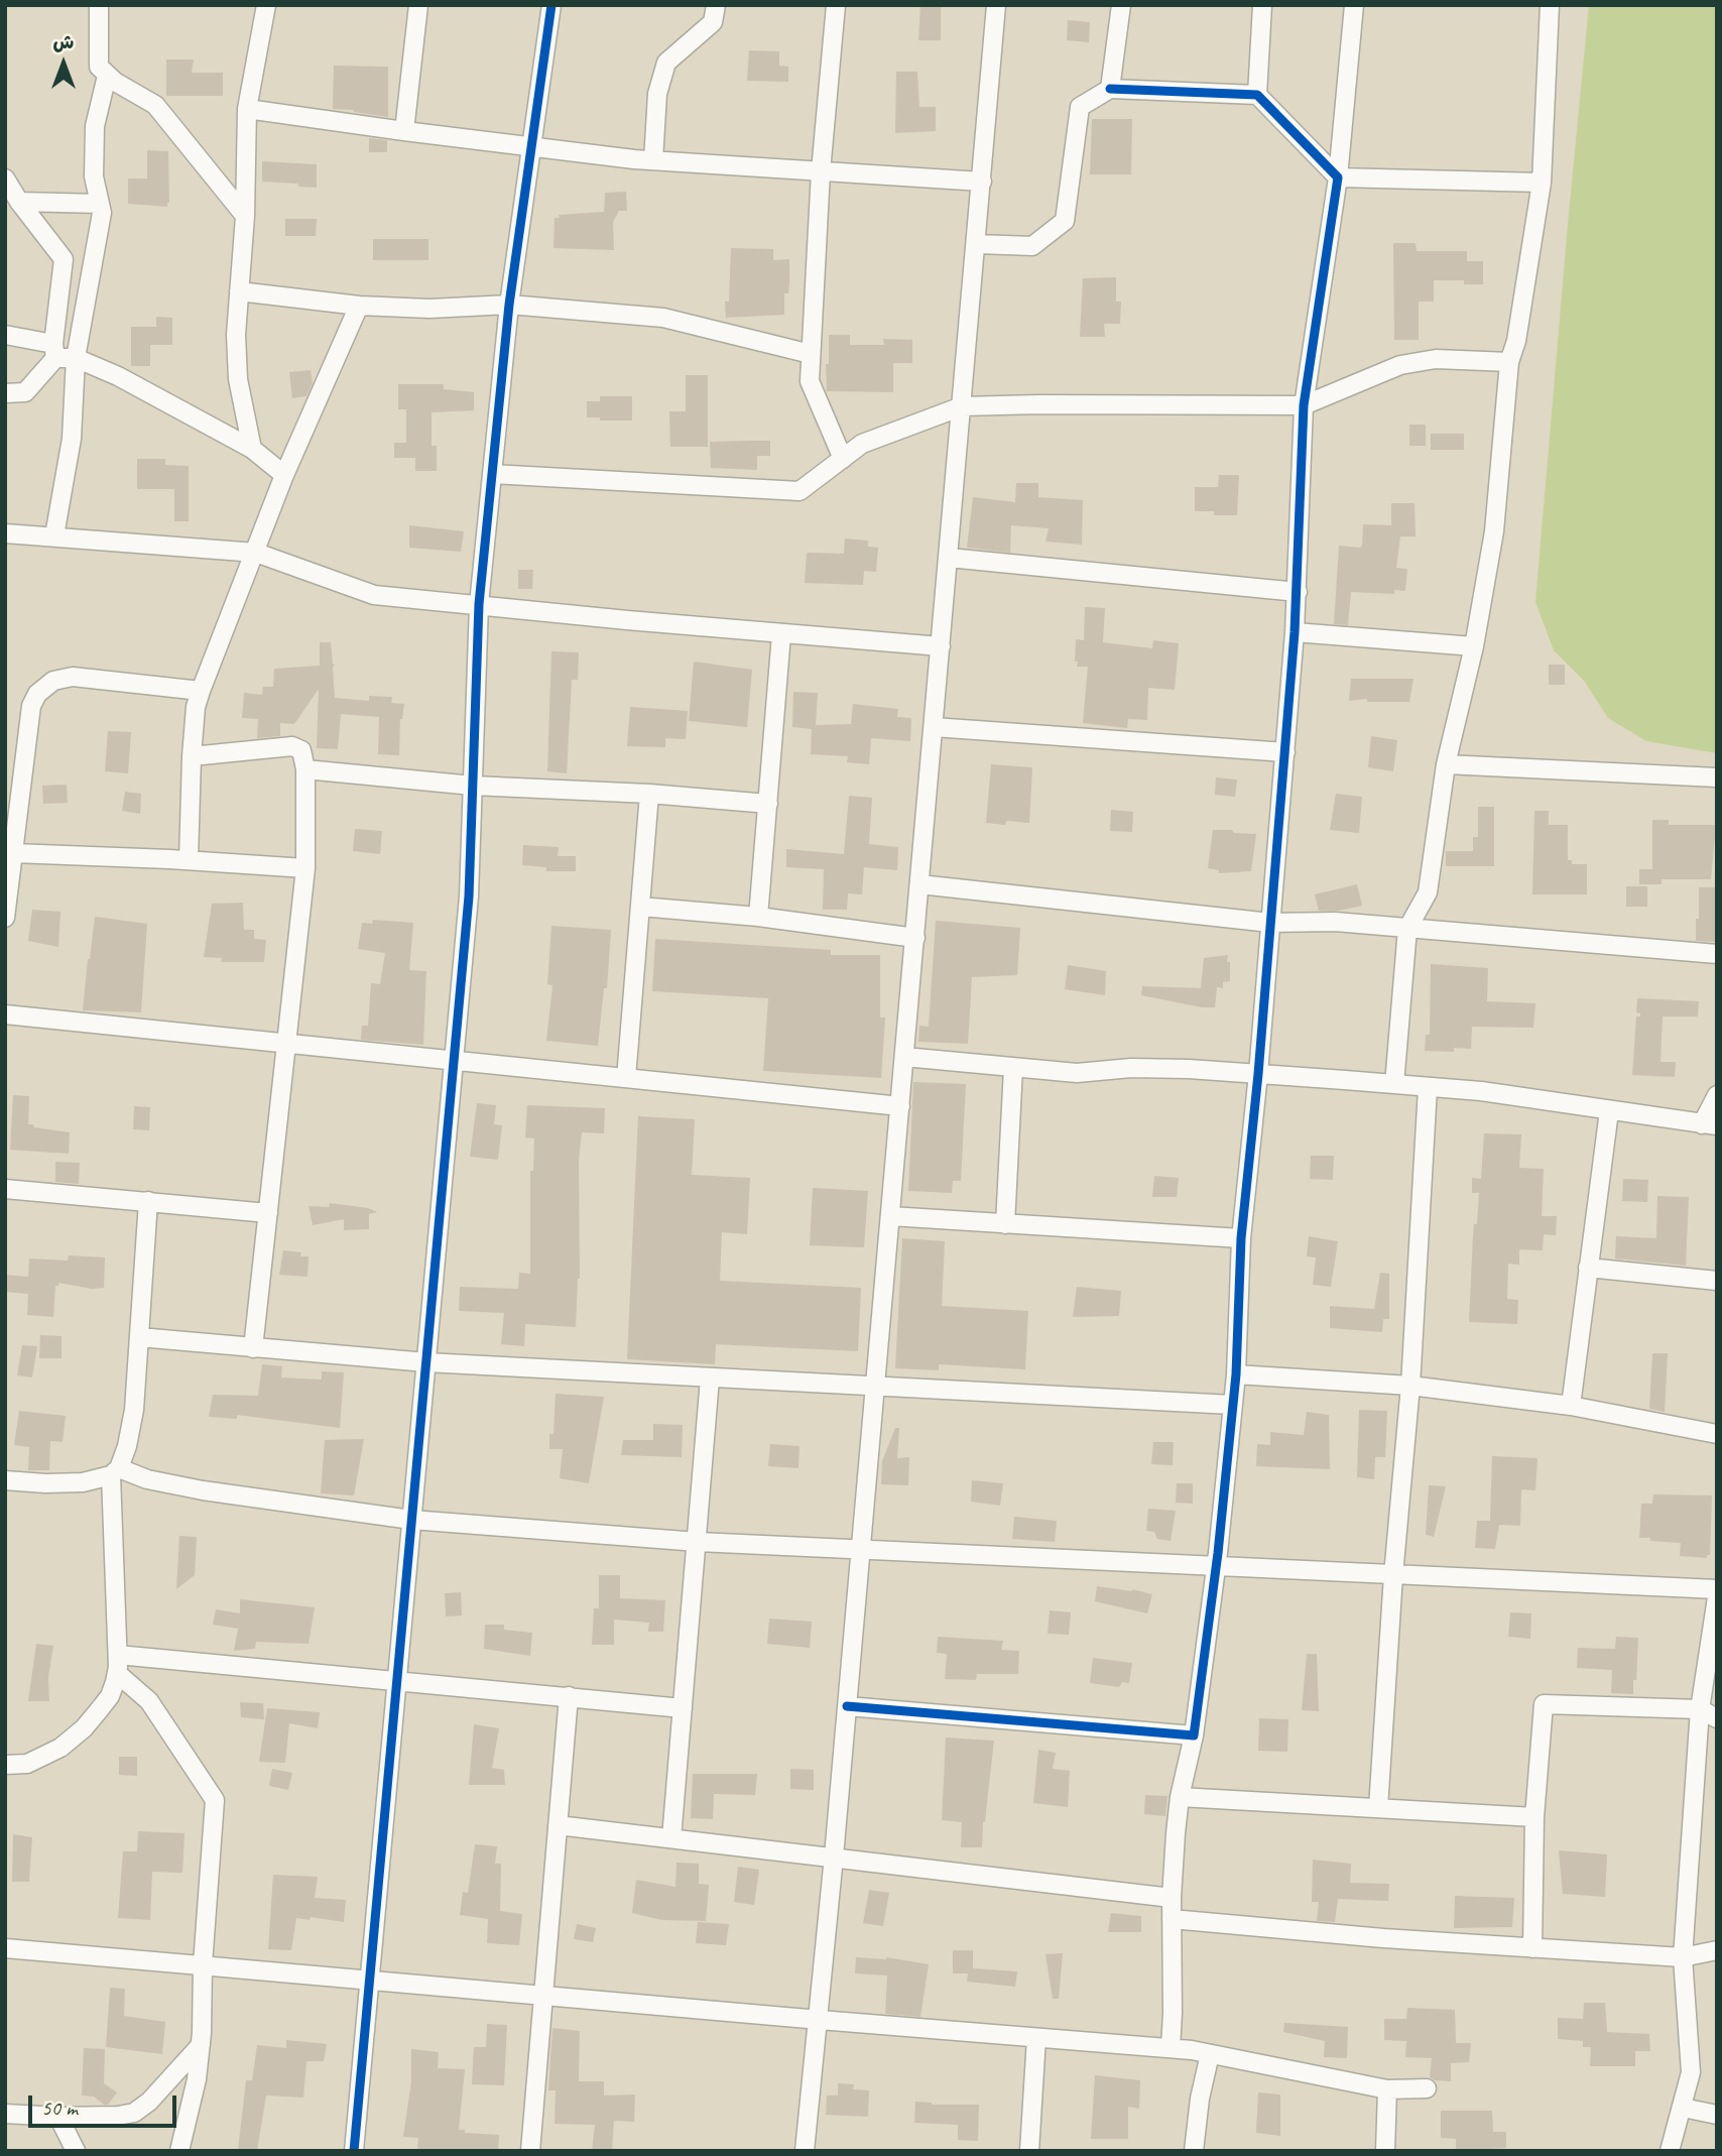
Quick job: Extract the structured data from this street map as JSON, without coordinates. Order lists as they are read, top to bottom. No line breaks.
{"scale_bar":"50 m","north":"top"}
